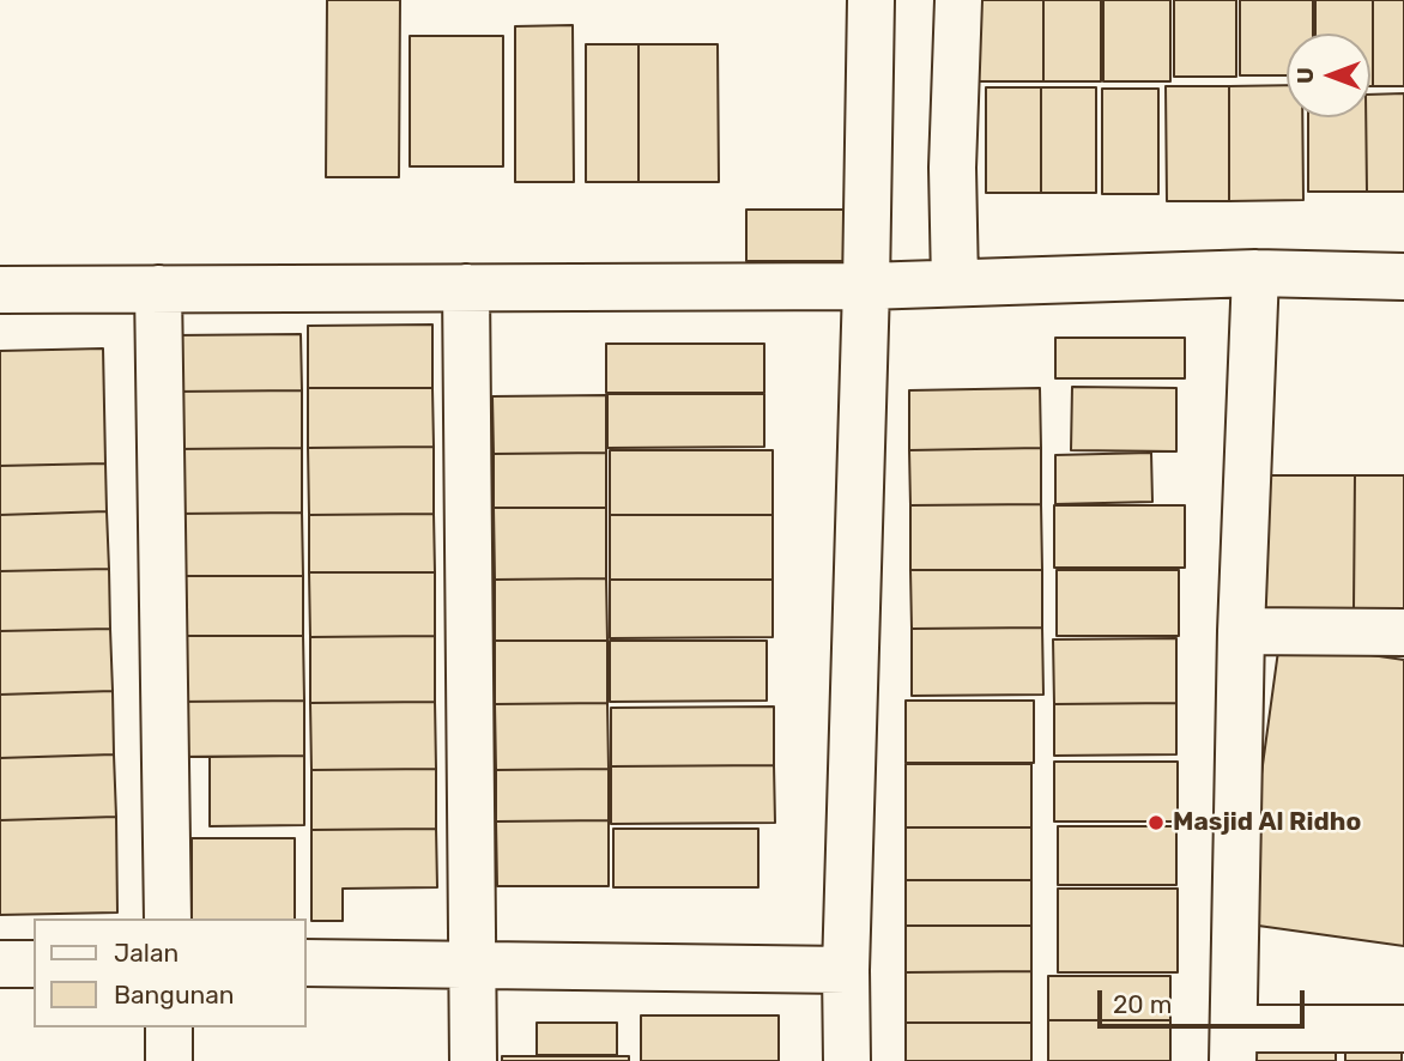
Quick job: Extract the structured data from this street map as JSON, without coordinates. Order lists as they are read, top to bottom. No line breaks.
{"places":["Masjid Al Ridho"],"legend":["Jalan","Bangunan"],"scale_bar":"20 m","north":"left"}
